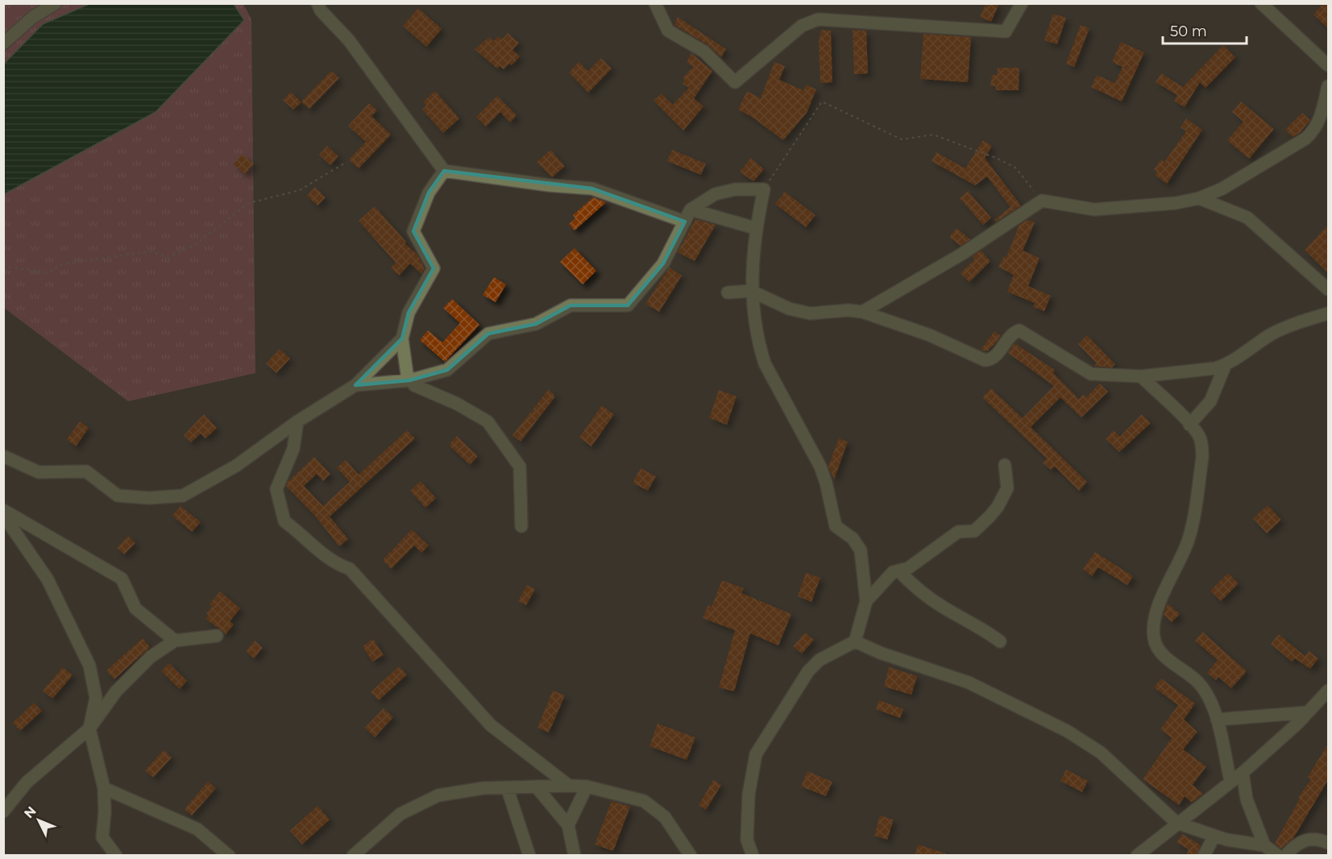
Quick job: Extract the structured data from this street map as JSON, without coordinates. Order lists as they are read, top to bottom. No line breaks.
{"scale_bar":"50 m","north":"top left"}
